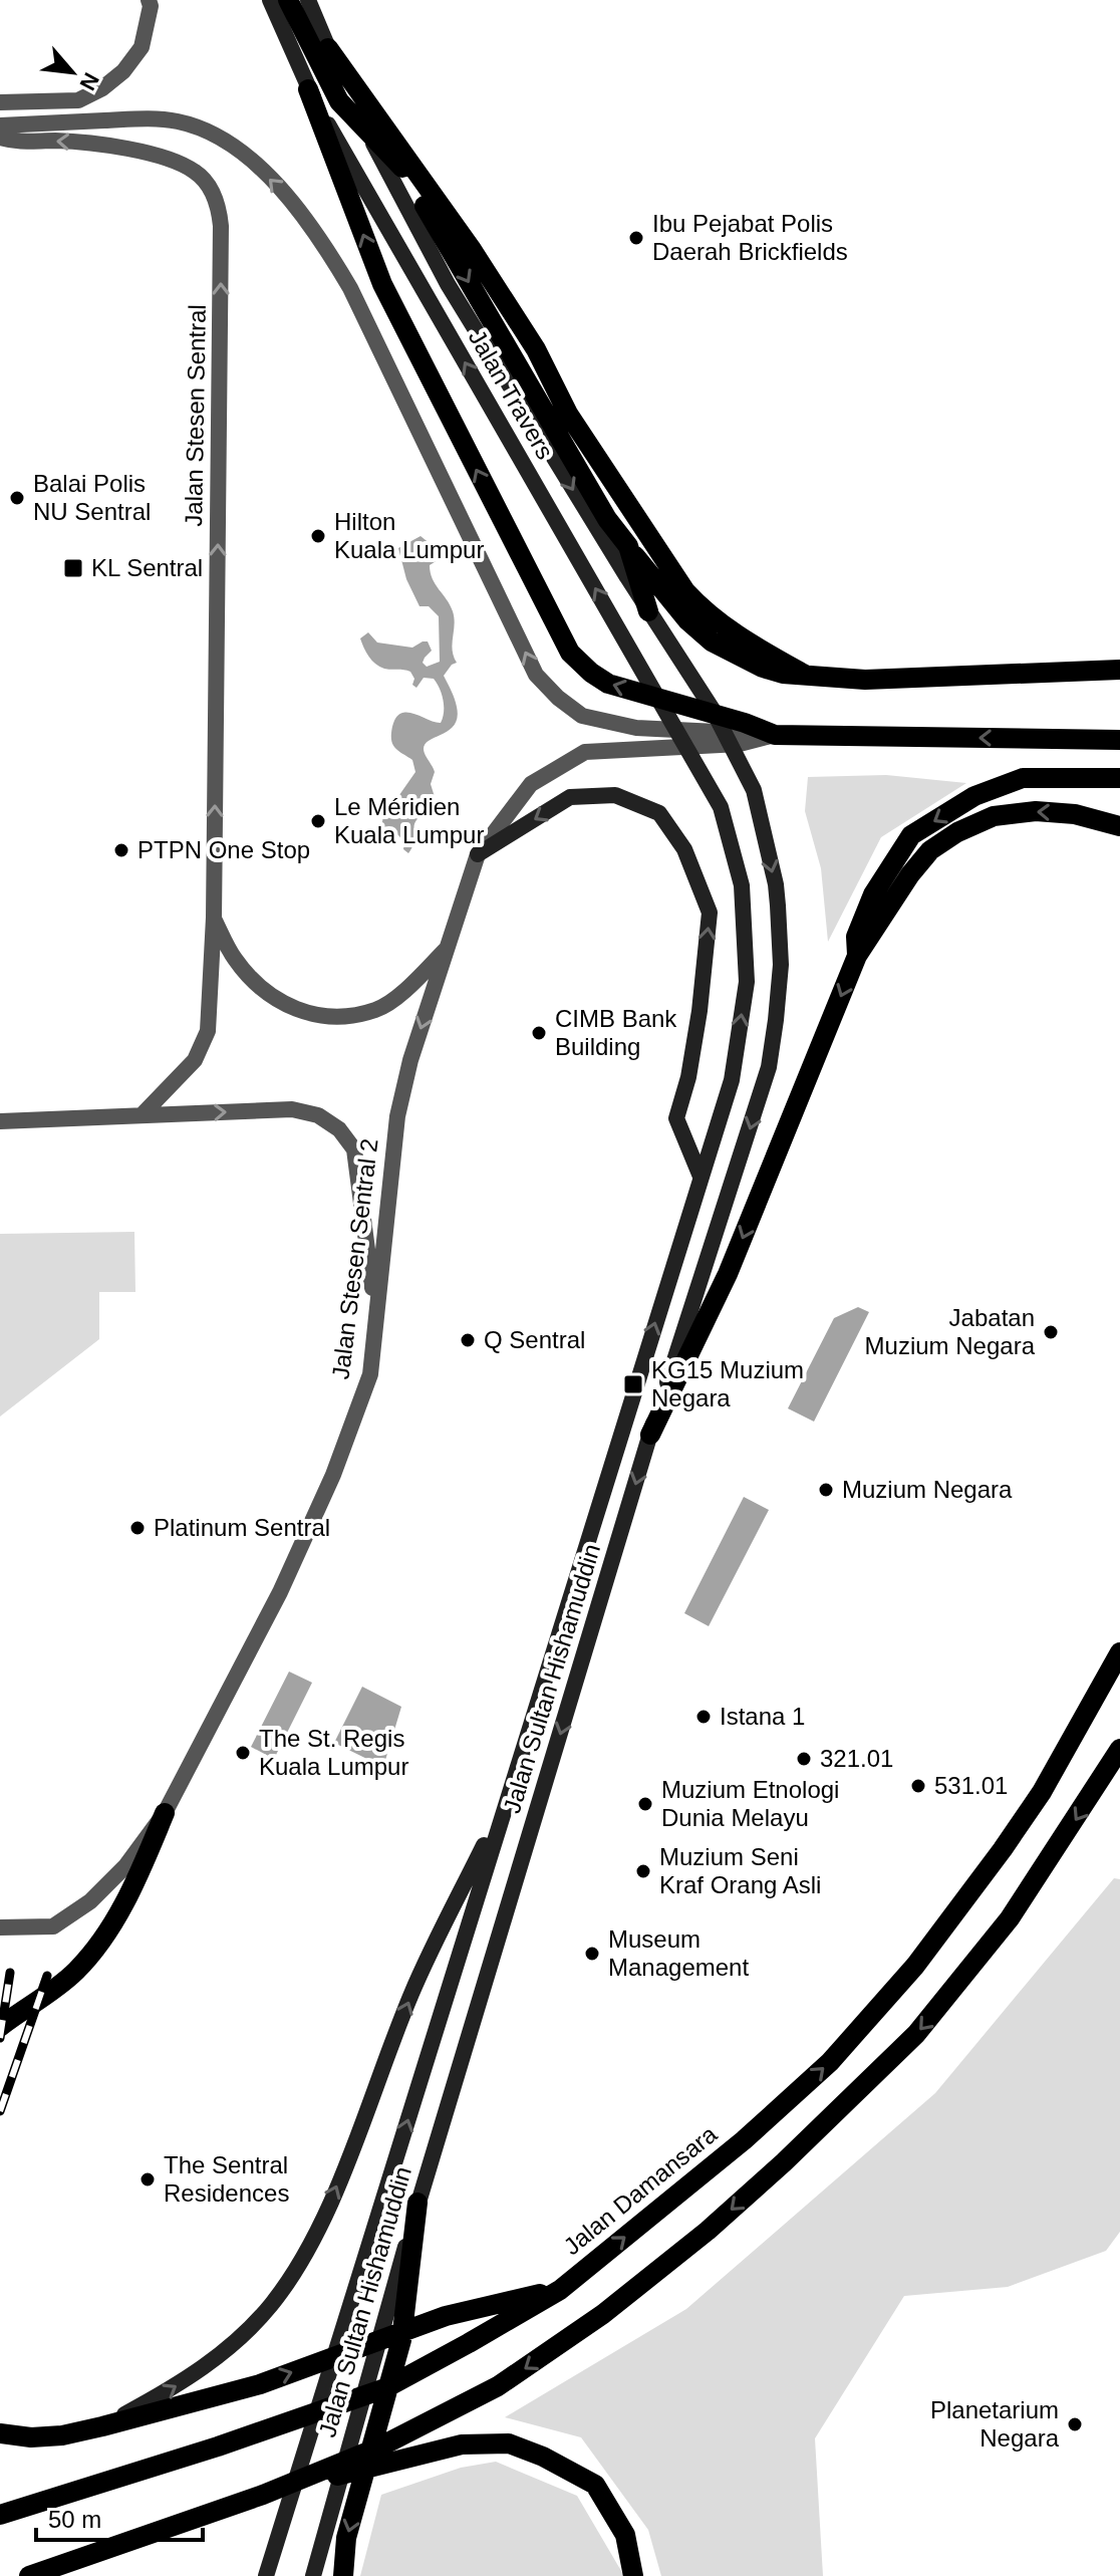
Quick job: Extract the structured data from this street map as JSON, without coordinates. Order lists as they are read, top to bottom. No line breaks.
{"streets":{"main road":["Jalan Travers","Jalan Sultan Hishamuddin","Jalan Damansara"],"street":["Jalan Stesen Sentral","Jalan Stesen Sentral 2"]},"crossings":[["Jalan Travers","Jalan Sultan Hishamuddin"]],"one_way":["Jalan Stesen Sentral"],"places":{"other":["Ibu Pejabat Polis Daerah Brickfields","Balai Polis NU Sentral","Hilton Kuala Lumpur","Le Méridien Kuala Lumpur","PTPN One Stop","CIMB Bank Building","Jabatan Muzium Negara","Q Sentral","Muzium Negara","Platinum Sentral","Istana 1","The St. Regis Kuala Lumpur","321.01","531.01","Muzium Etnologi Dunia Melayu","Muzium Seni Kraf Orang Asli","Museum Management","The Sentral Residences","Planetarium Negara"],"transit":["KL Sentral","KG15 Muzium Negara"]},"scale_bar":"50 m","north":"bottom right"}
